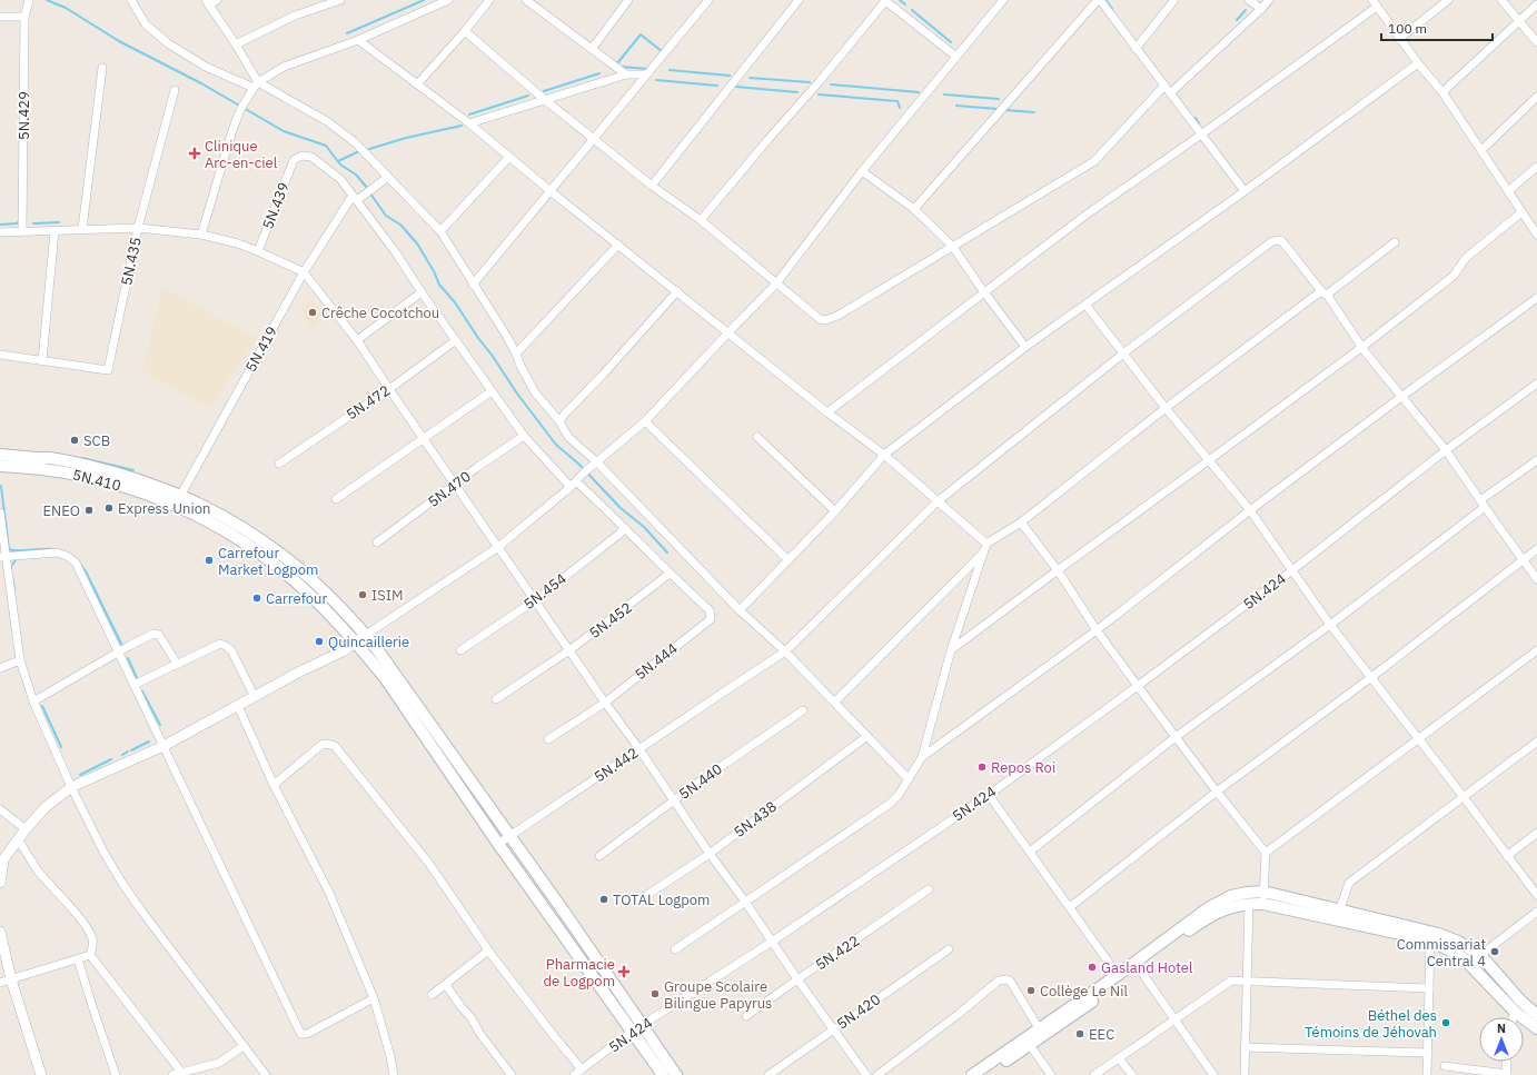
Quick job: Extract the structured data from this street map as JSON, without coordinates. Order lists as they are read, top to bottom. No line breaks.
{"streets":{"main road":["5N.410"],"street":["5N.429","5N.439","5N.435","5N.419","5N.472","5N.470","5N.454","5N.424","5N.452","5N.444","5N.442","5N.440","5N.438","5N.422","5N.420"]},"crossings":[["5N.439","5N.419"],["5N.419","5N.410"],["5N.452","5N.444"]],"places":{"health":["Clinique Arc-en-ciel","Pharmacie de Logpom"],"other":["Crêche Cocotchou","SCB","Express Union","ENEO","Carrefour Market Logpom","ISIM","Carrefour","Quincaillerie","Repos Roi","TOTAL Logpom","Commissariat Central 4","Gasland Hotel","Collège Le Nil","Groupe Scolaire Bilingue Papyrus","Béthel des Témoins de Jéhovah","EEC"]},"scale_bar":"100 m","north":"top"}
